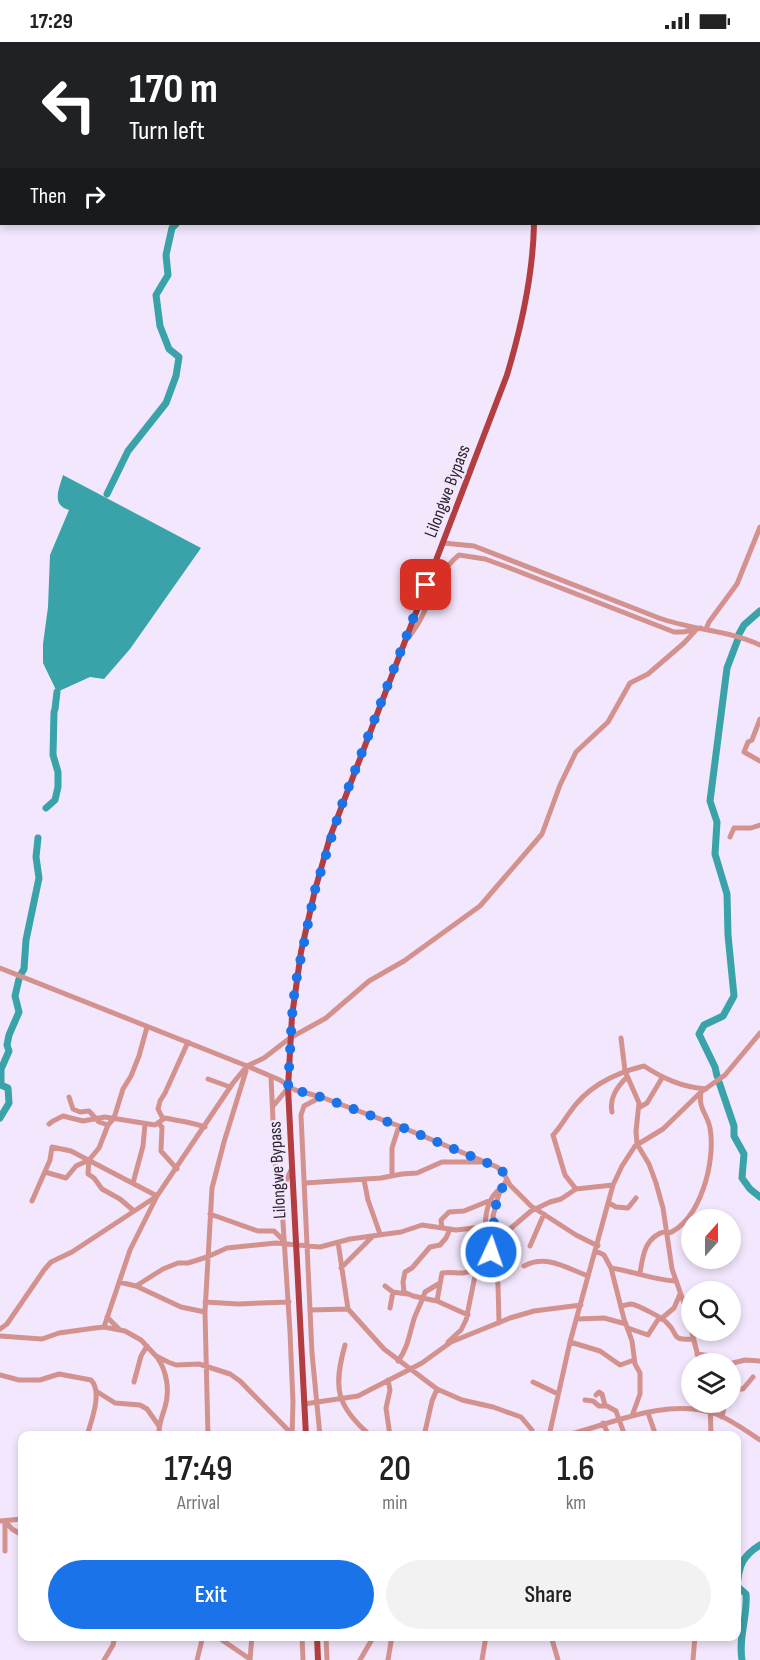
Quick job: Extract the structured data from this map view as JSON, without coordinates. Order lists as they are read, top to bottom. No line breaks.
{"streets":{"main road":["Lilongwe Bypass"]},"north":"top","page":{"status":"17:29","turn":["170 m","Turn left"],"then":"Then","eta":["17:49","Arrival","20","min","1.6","km"],"buttons":["Exit","Share"]}}
